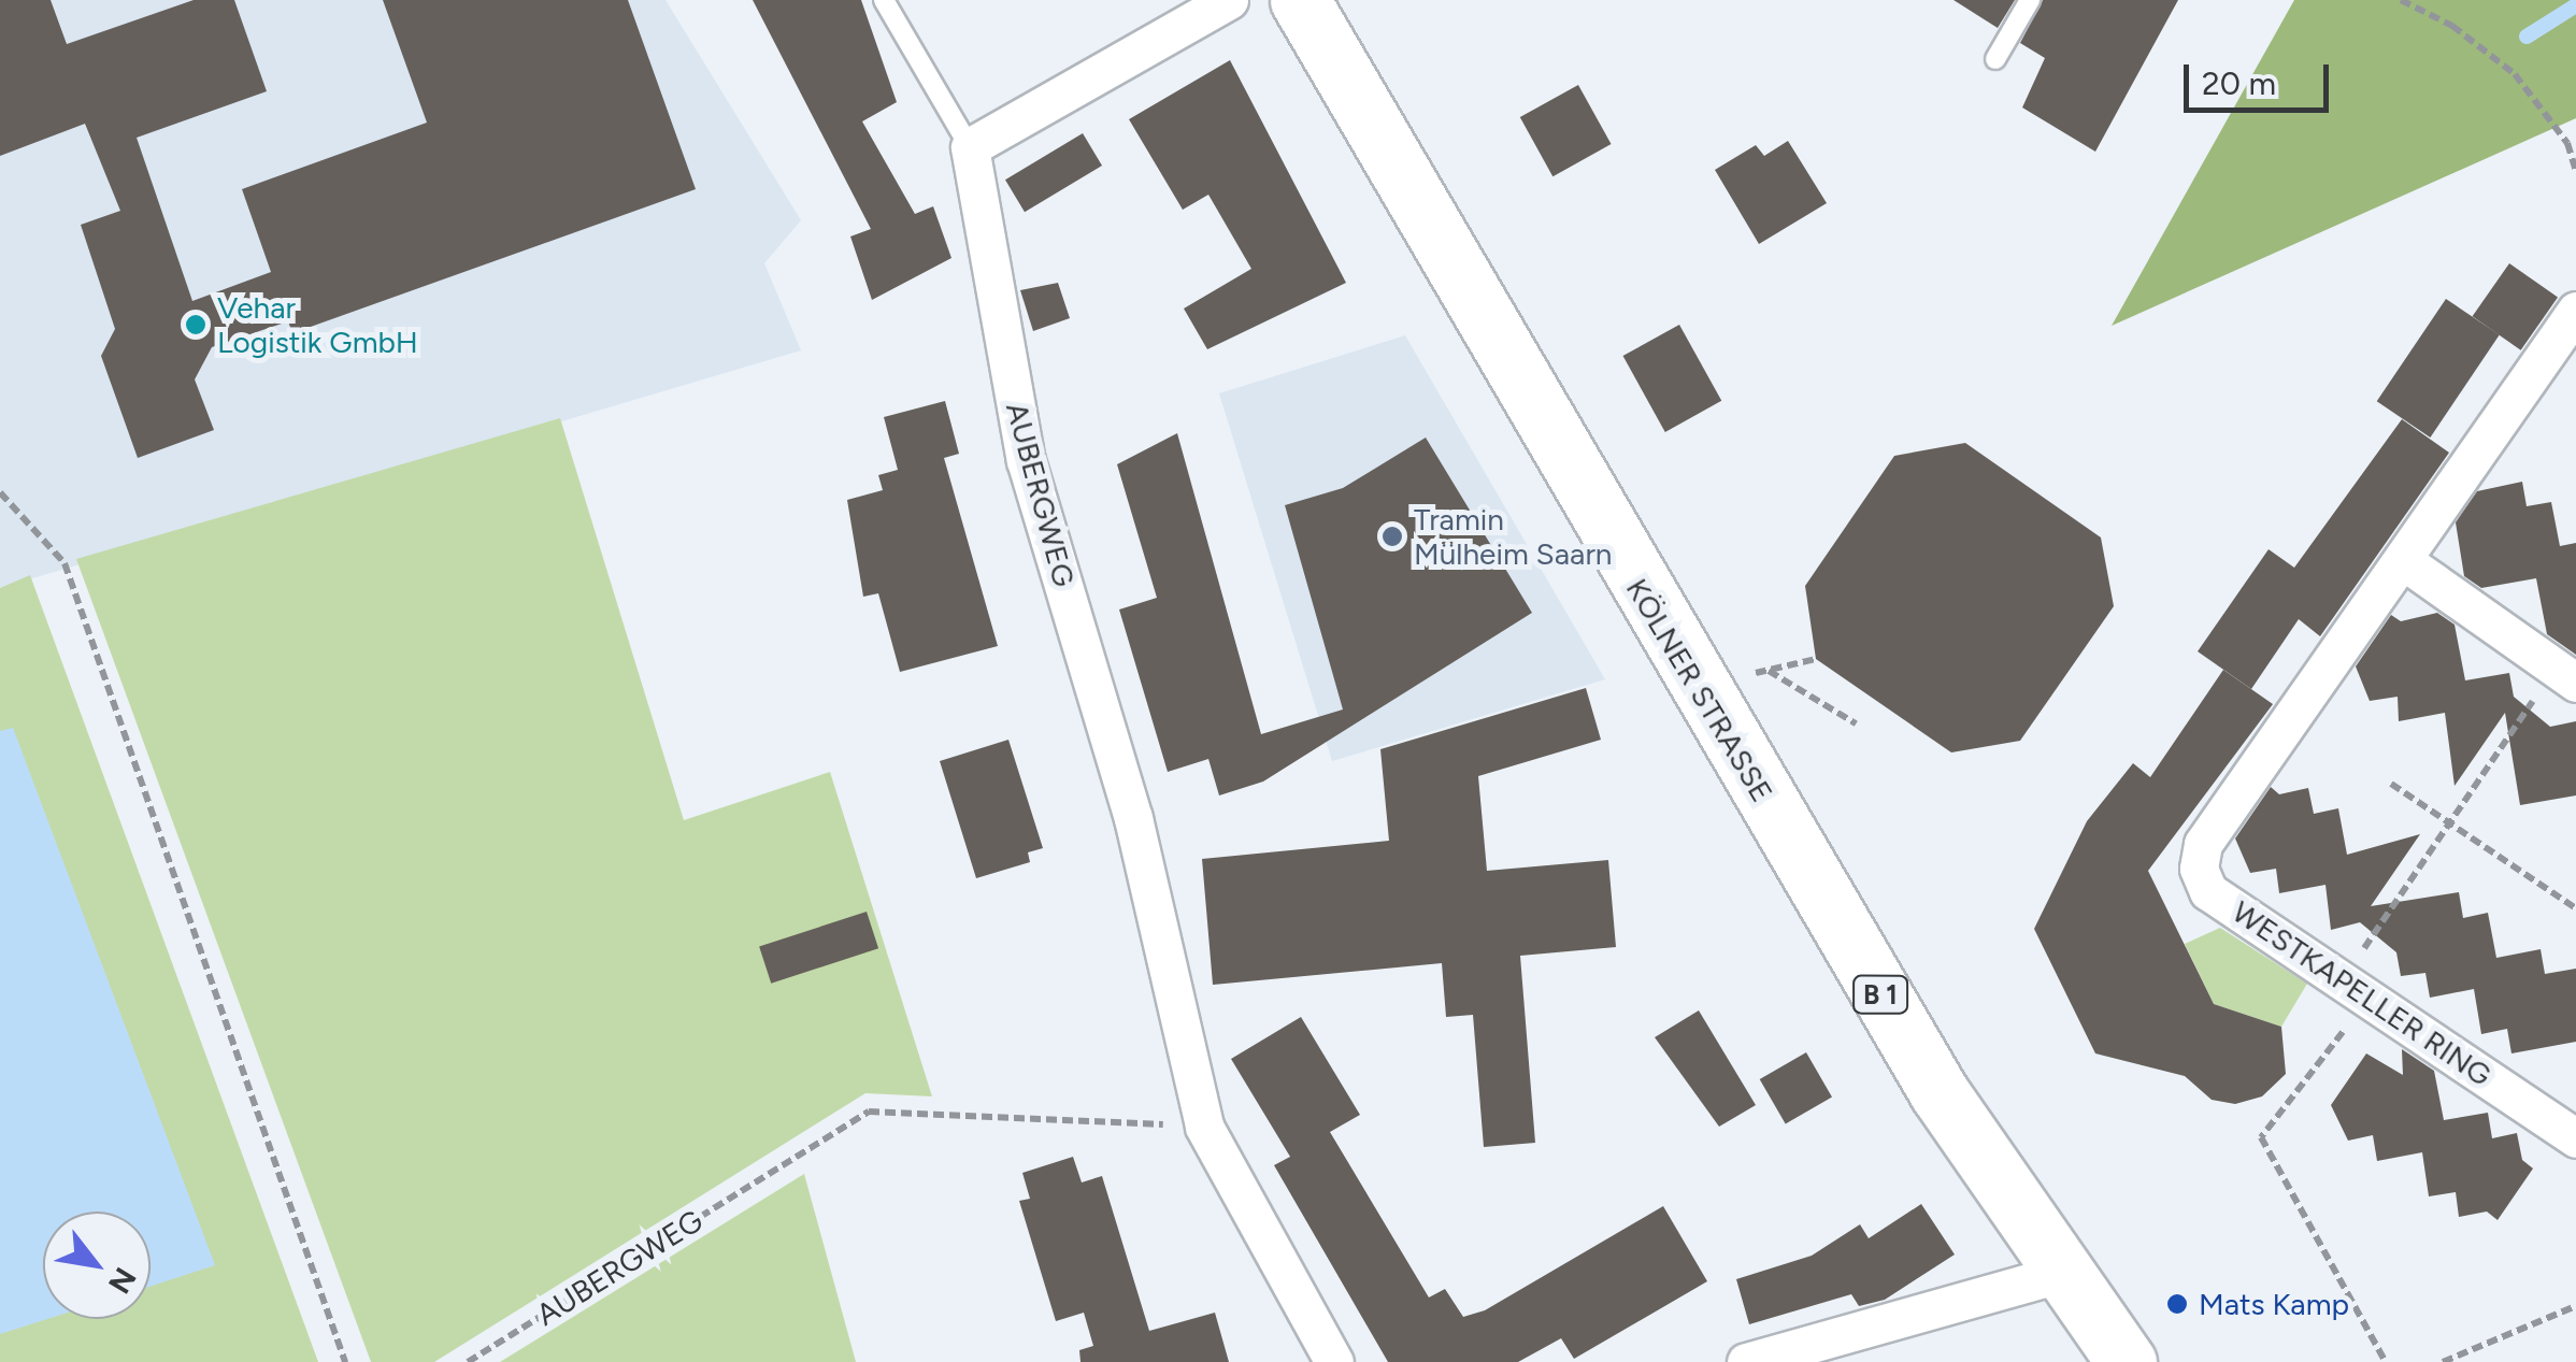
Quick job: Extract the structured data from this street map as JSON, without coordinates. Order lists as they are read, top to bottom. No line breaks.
{"streets":{"main road":["KÖLNER STRASSE","B 1"],"street":["AUBERGWEG","WESTKAPELLER RING"]},"places":["Vehar Logistik GmbH","Tramin Mülheim Saarn","Mats Kamp"],"scale_bar":"20 m","north":"bottom right"}
